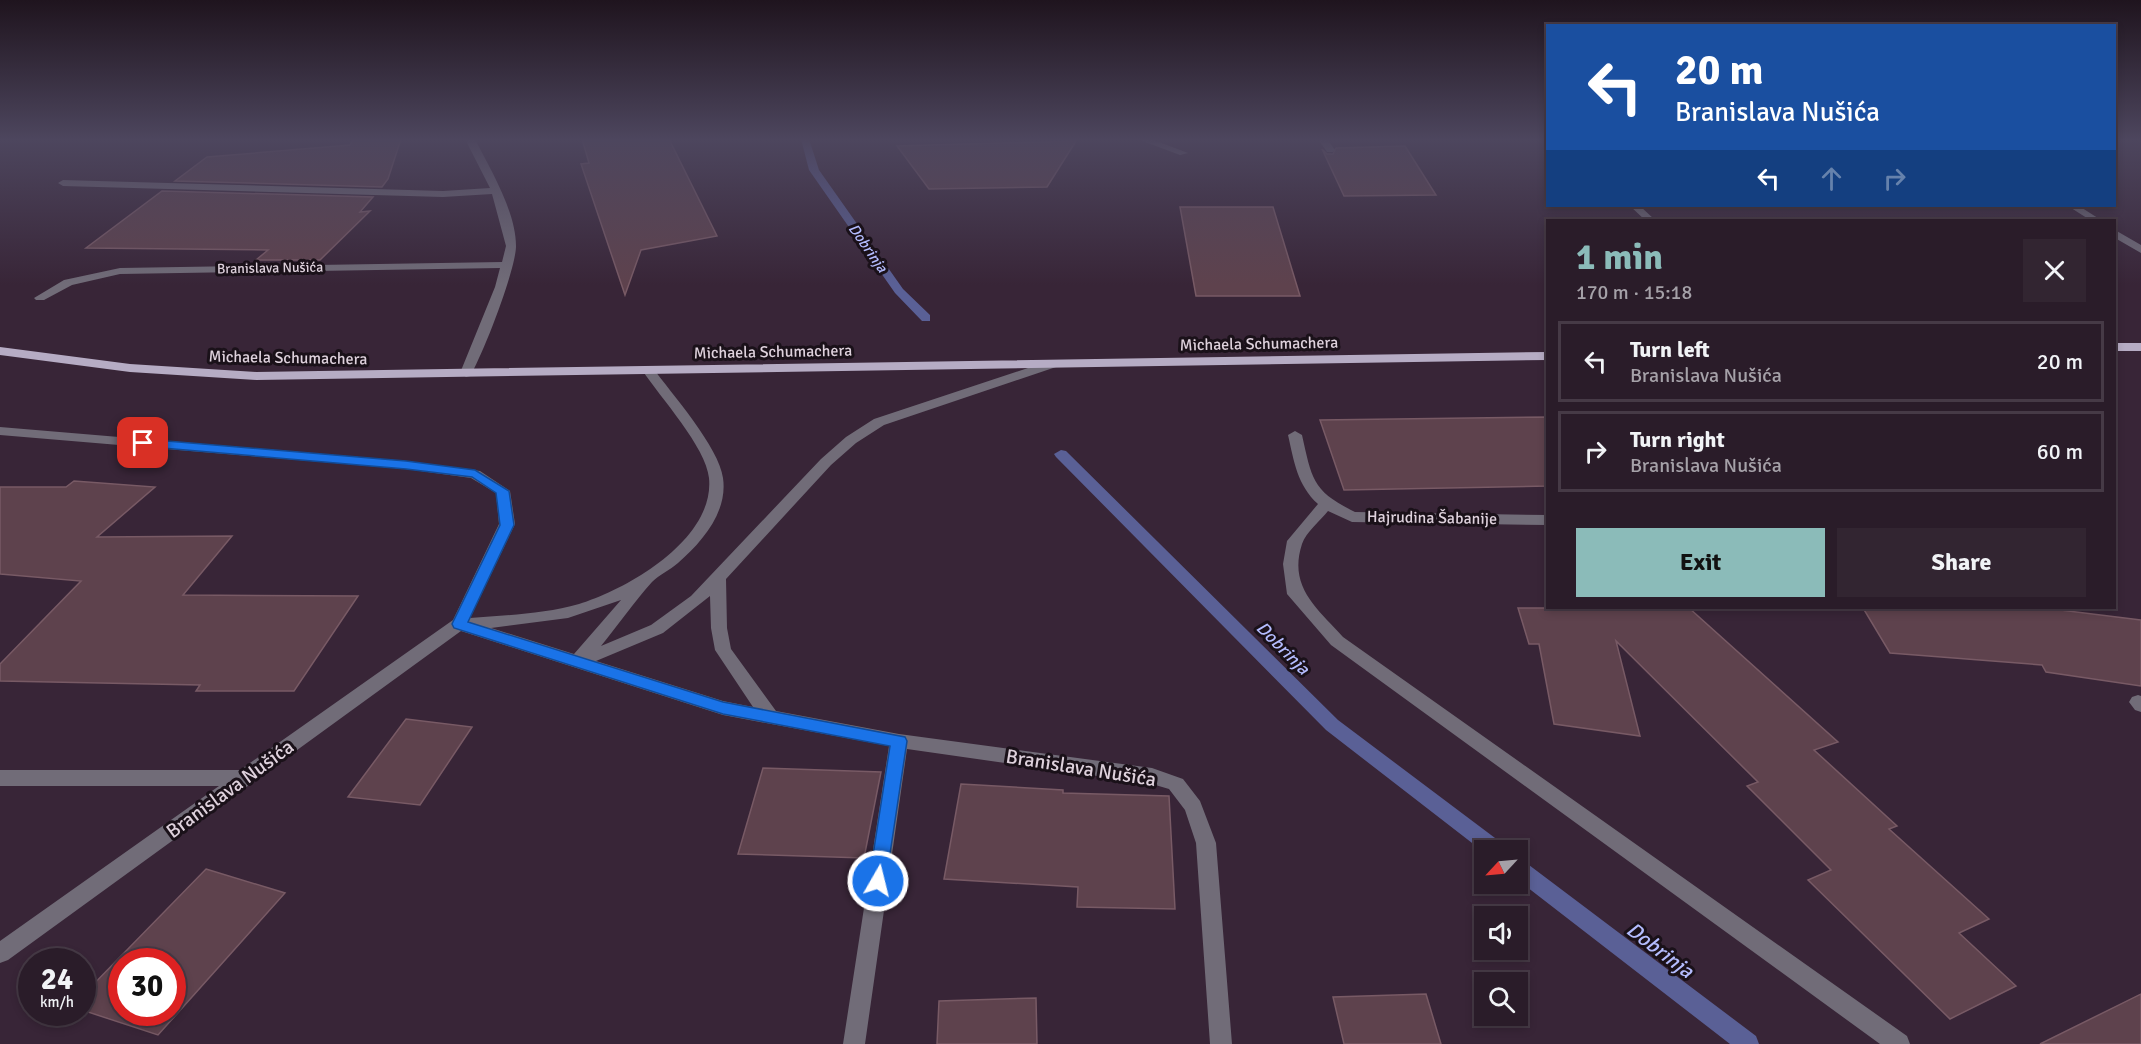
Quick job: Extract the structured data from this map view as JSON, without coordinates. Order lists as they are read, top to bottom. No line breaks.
{"streets":{"main road":["Michaela Schumachera"],"street":["Branislava Nušića","Hajrudina Šabanije"]},"water":["Dobrinja"],"north":"bottom left","page":{"turn":["20 m","Branislava Nušića"],"heading":["1 min","170 m · 15:18"],"list":[{"name":"Turn left","note":"Branislava Nušića","value":"20 m"},{"name":"Turn right","note":"Branislava Nušića","value":"60 m"}],"buttons":["Exit","Share"],"speed":"24 km/h","limit":"30"}}
